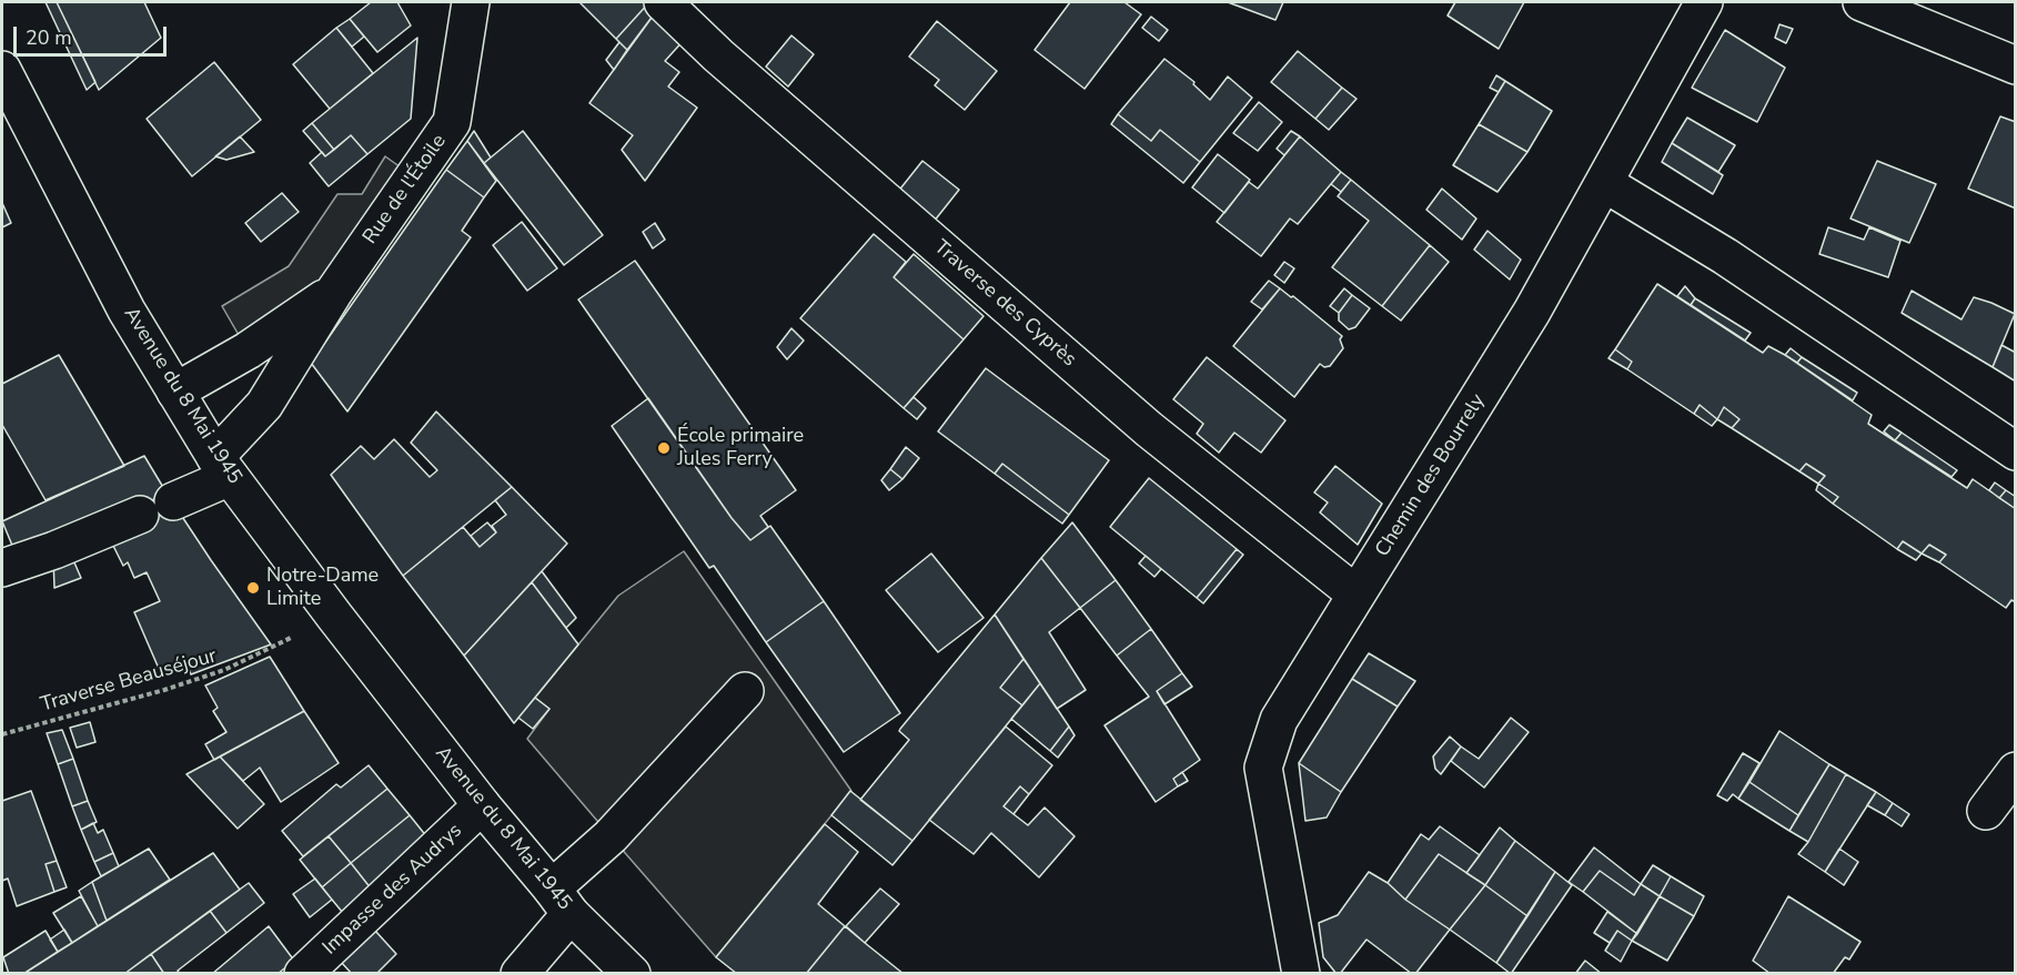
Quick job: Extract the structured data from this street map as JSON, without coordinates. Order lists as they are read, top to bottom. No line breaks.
{"streets":{"street":["Rue de l'Étoile","Traverse des Cyprès","Avenue du 8 Mai 1945","Chemin des Bourrely","Impasse des Audrys"],"path":["Traverse Beauséjour"]},"crossings":[["Rue de l'Étoile","Avenue du 8 Mai 1945"],["Traverse des Cyprès","Chemin des Bourrely"],["Avenue du 8 Mai 1945","Traverse Beauséjour"],["Avenue du 8 Mai 1945","Impasse des Audrys"]],"places":["École primaire Jules Ferry","Notre-Dame Limite"],"scale_bar":"20 m"}
